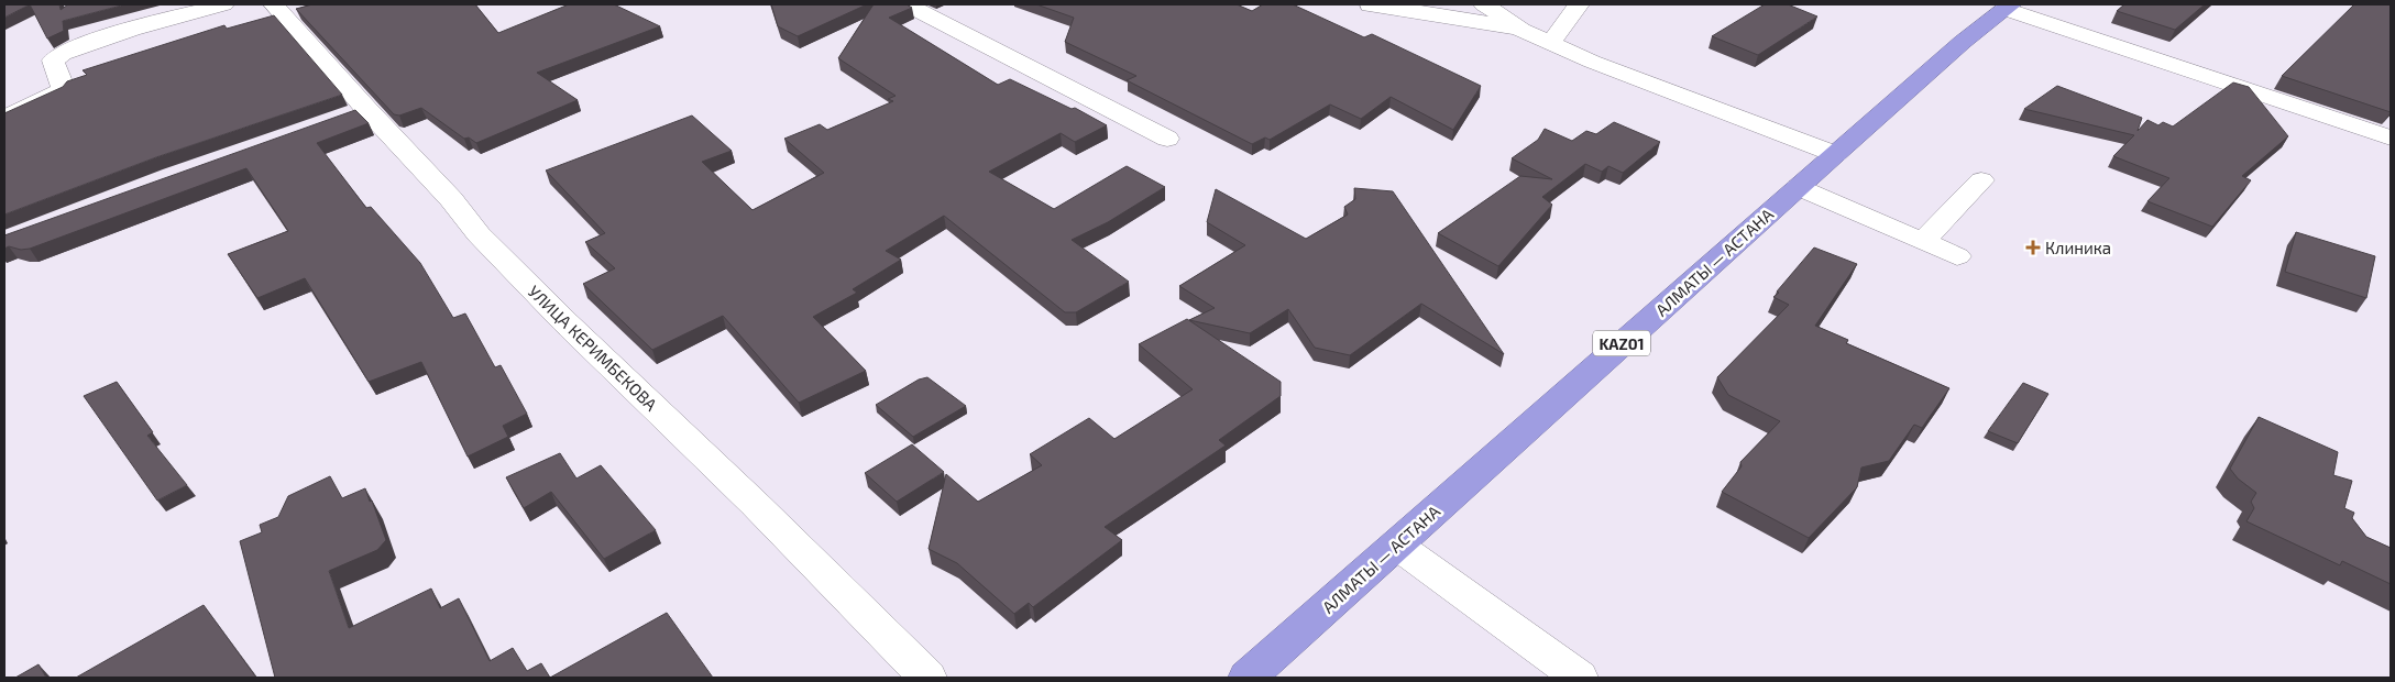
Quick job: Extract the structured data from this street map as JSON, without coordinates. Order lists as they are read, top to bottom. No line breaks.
{"streets":{"highway":["АЛМАТЫ — АСТАНА","KАZ01"],"street":["УЛИЦА КЕРИМБЕКОВА"]},"places":{"health":["Клиника"]}}
